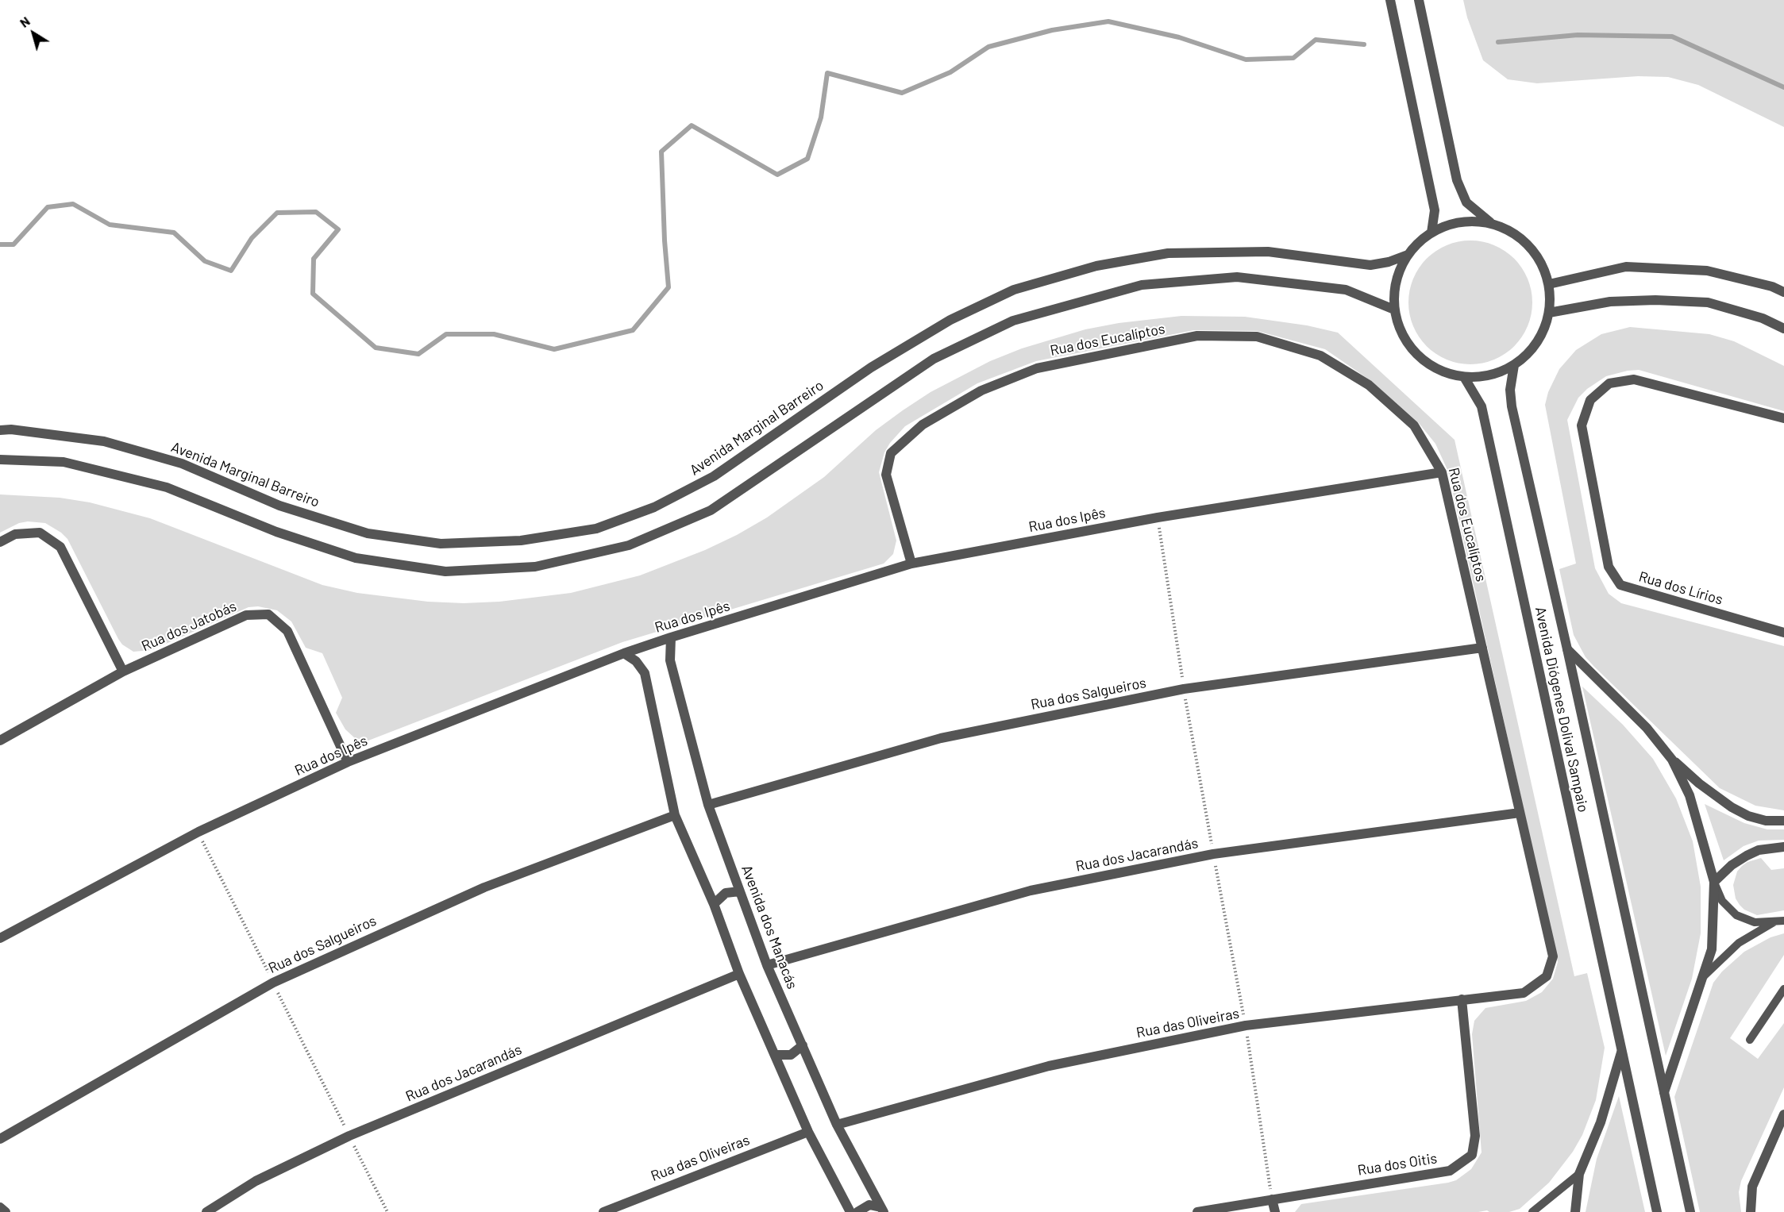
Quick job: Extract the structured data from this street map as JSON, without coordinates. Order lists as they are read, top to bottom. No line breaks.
{"streets":{"street":["Rua dos Eucalíptos","Avenida Marginal Barreiro","Rua dos Ipês","Rua dos Lírios","Rua dos Jatobás","Rua dos Salgueiros","Avenida Diógenes Dolival Sampaio","Rua dos Jacarandás","Avenida dos Manacás","Rua das Oliveiras","Rua dos Oitis"]},"crossings":[["Rua dos Eucalíptos","Rua dos Ipês"],["Rua dos Eucalíptos","Rua dos Salgueiros"],["Rua dos Eucalíptos","Rua dos Jacarandás"],["Rua dos Eucalíptos","Rua das Oliveiras"],["Avenida Marginal Barreiro","Avenida Diógenes Dolival Sampaio"],["Rua dos Ipês","Rua dos Jatobás"],["Rua dos Ipês","Avenida dos Manacás"],["Rua dos Salgueiros","Avenida dos Manacás"],["Rua dos Jacarandás","Avenida dos Manacás"],["Avenida dos Manacás","Rua das Oliveiras"],["Rua das Oliveiras","Rua dos Oitis"]],"north":"top left"}
